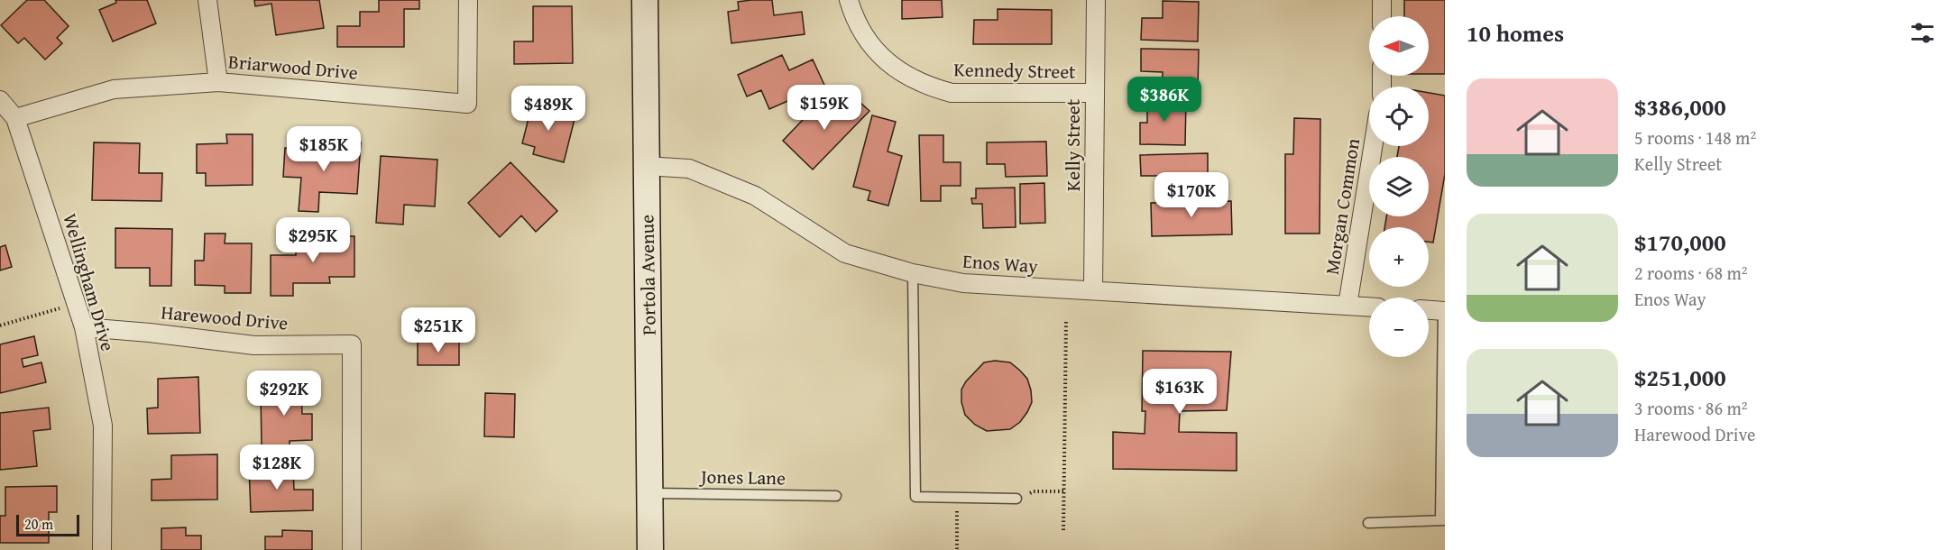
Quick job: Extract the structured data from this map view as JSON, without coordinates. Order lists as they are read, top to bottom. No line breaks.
{"streets":{"main road":["Portola Avenue"],"street":["Briarwood Drive","Kennedy Street","Kelly Street","Morgan Common","Enos Way","Wellingham Drive","Harewood Drive"],"lane":["Jones Lane"]},"crossings":[["Briarwood Drive","Wellingham Drive"],["Kennedy Street","Kelly Street"],["Kelly Street","Enos Way"],["Morgan Common","Enos Way"],["Enos Way","Portola Avenue"],["Portola Avenue","Jones Lane"],["Wellingham Drive","Harewood Drive"]],"scale_bar":"20 m","north":"left","page":{"heading":"10 homes","map_buttons":["+","−"],"list":[{"name":"$386,000","note":"5 rooms · 148 m² · Kelly Street"},{"name":"$170,000","note":"2 rooms · 68 m² · Enos Way"},{"name":"$251,000","note":"3 rooms · 86 m² · Harewood Drive"}],"price":["$386K","$159K","$489K","$185K","$170K","$295K","$251K","$163K","$292K","$128K"],"scale":"20 m"}}
